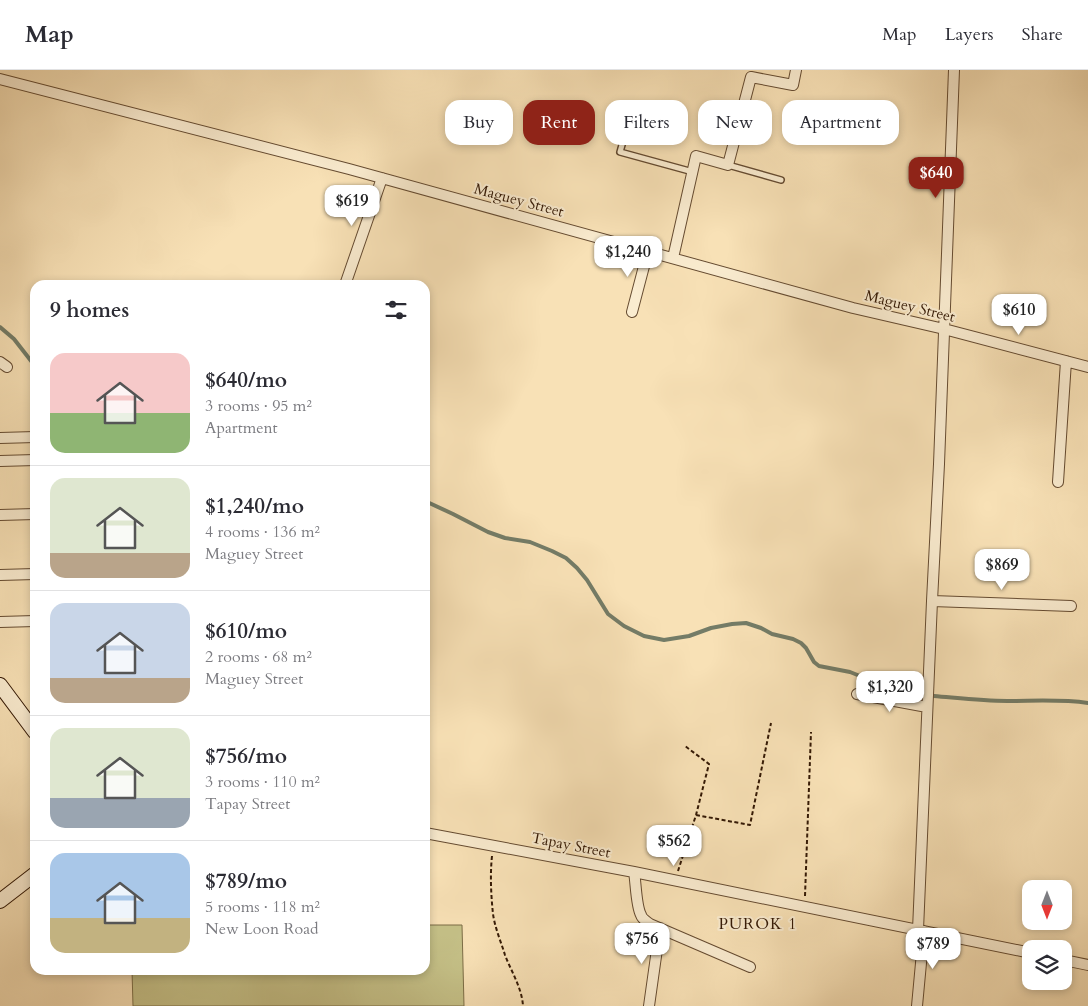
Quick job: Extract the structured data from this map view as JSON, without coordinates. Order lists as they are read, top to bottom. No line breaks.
{"streets":{"street":["Maguey Street","Tapay Street"]},"districts":["PUROK 1"],"north":"bottom","page":{"header":"Map","nav":["Map","Layers","Share"],"chip":["Buy","Rent","Filters","New","Apartment"],"price":["$640","$619","$1,240","$610","$869","$1,320","$562","$756","$789"],"heading":"9 homes","list":[{"name":"$640/mo","note":"3 rooms · 95 m² · Apartment"},{"name":"$1,240/mo","note":"4 rooms · 136 m² · Maguey Street"},{"name":"$610/mo","note":"2 rooms · 68 m² · Maguey Street"},{"name":"$756/mo","note":"3 rooms · 110 m² · Tapay Street"},{"name":"$789/mo","note":"5 rooms · 118 m² · New Loon Road"}]}}
